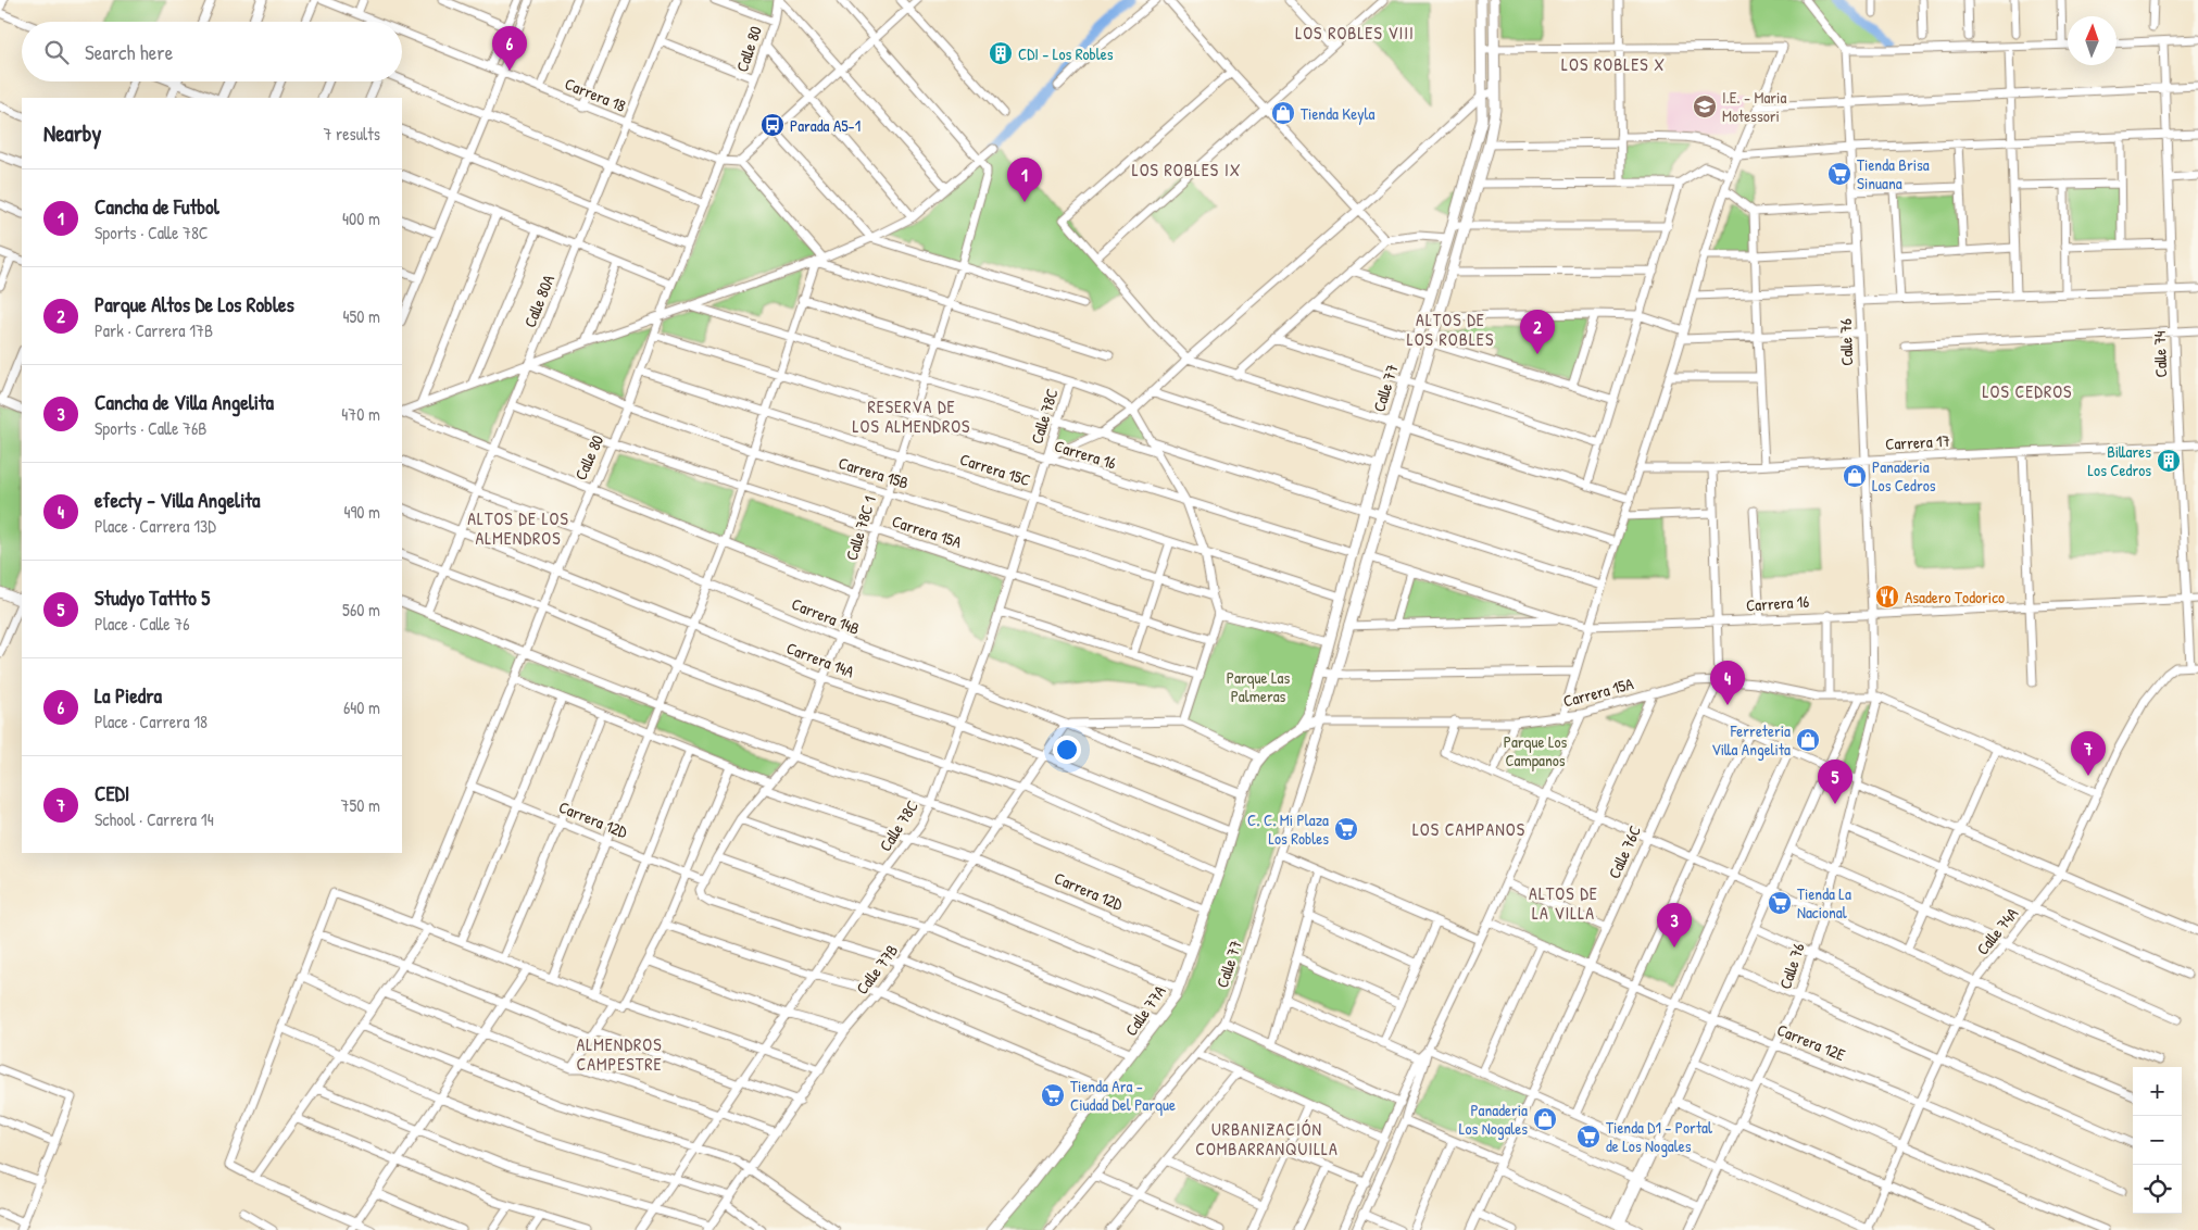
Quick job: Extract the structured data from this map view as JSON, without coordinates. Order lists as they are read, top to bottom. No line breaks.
{"streets":{"street":["Calle 80","Carrera 18","Calle 80A","Calle 76","Calle 74","Calle 77","Calle 78C","Carrera 17","Carrera 16","Carrera 15C","Carrera 15B","Calle 78C 1","Carrera 15A","Carrera 14B","Carrera 14A","Carrera 12D","Calle 76C","Calle 74A","Calle 77B","Calle 77A","Carrera 12E"]},"crossings":[["Calle 80","Carrera 18"],["Calle 80","Carrera 16"],["Calle 80","Carrera 15C"],["Calle 80","Carrera 15B"],["Calle 80","Carrera 15A"],["Calle 80","Carrera 14B"],["Calle 80","Carrera 14A"],["Calle 80","Carrera 12D"],["Carrera 18","Calle 80A"],["Calle 80A","Carrera 15B"],["Calle 80A","Carrera 15A"],["Calle 80A","Carrera 14B"],["Calle 80A","Carrera 14A"],["Calle 76","Carrera 17"],["Calle 76","Carrera 16"],["Calle 76","Carrera 15A"],["Calle 76","Carrera 12E"],["Calle 74","Carrera 17"],["Calle 74","Carrera 16"],["Calle 74","Calle 74A"],["Calle 77","Carrera 16"],["Calle 77","Carrera 15C"],["Calle 77","Carrera 15A"],["Calle 77","Calle 77A"],["Calle 78C","Carrera 16"],["Calle 78C","Carrera 15C"],["Calle 78C","Carrera 15B"],["Calle 78C","Carrera 15A"],["Calle 78C","Carrera 14B"],["Calle 78C","Carrera 14A"],["Calle 78C","Carrera 12D"],["Carrera 17","Calle 76C"],["Carrera 16","Calle 78C 1"],["Carrera 16","Calle 76C"],["Carrera 15C","Calle 78C 1"],["Carrera 15B","Calle 78C 1"],["Calle 78C 1","Carrera 15A"],["Calle 78C 1","Carrera 14B"],["Calle 78C 1","Carrera 14A"],["Calle 78C 1","Carrera 12D"],["Carrera 15A","Calle 76C"],["Carrera 14B","Calle 77B"],["Carrera 14B","Calle 77A"],["Carrera 14A","Calle 77B"],["Carrera 14A","Calle 77A"],["Carrera 12D","Calle 77B"],["Carrera 12D","Calle 77A"],["Calle 76C","Carrera 12E"],["Calle 74A","Carrera 12E"]],"districts":["LOS ROBLES VIII","LOS ROBLES X","LOS ROBLES IX","ALTOS DE LOS ROBLES","LOS CEDROS","RESERVA DE LOS ALMENDROS","ALTOS DE LOS ALMENDROS","LOS CAMPANOS","ALTOS DE LA VILLA","ALMENDROS CAMPESTRE","URBANIZACIÓN COMBARRANQUILLA"],"parks":["Parque Las Palmeras","Parque Los Campanos"],"places":{"building":["CDI - Los Robles","Billares Los Cedros"],"school or university":["I.E. - Maria Motessori"],"shop":["Tienda Keyla","Panaderia Los Cedros","Ferreteria Villa Angelita","Panaderia Los Nogales"],"bus stop":["Parada A5-1"],"supermarket":["Tienda Brisa Sinuana","C. C. Mi Plaza Los Robles","Tienda La Nacional","Tienda Ara - Ciudad Del Parque","Tienda D1 - Portal de Los Nogales"],"restaurant":["Asadero Todorico"]},"north":"top","page":{"search":"Search here","pins":["6","1","2","4","7","5","3"],"heading":["Nearby","7 results"],"list":[{"mark":"1","name":"Cancha de Futbol","note":"Sports · Calle 78C","value":"400 m"},{"mark":"2","name":"Parque Altos De Los Robles","note":"Park · Carrera 17B","value":"450 m"},{"mark":"3","name":"Cancha de Villa Angelita","note":"Sports · Calle 76B","value":"470 m"},{"mark":"4","name":"efecty - Villa Angelita","note":"Place · Carrera 13D","value":"490 m"},{"mark":"5","name":"Studyo Tattto 5","note":"Place · Calle 76","value":"560 m"},{"mark":"6","name":"La Piedra","note":"Place · Carrera 18","value":"640 m"},{"mark":"7","name":"CEDI","note":"School · Carrera 14","value":"750 m"}],"map_buttons":["+","−"]}}
